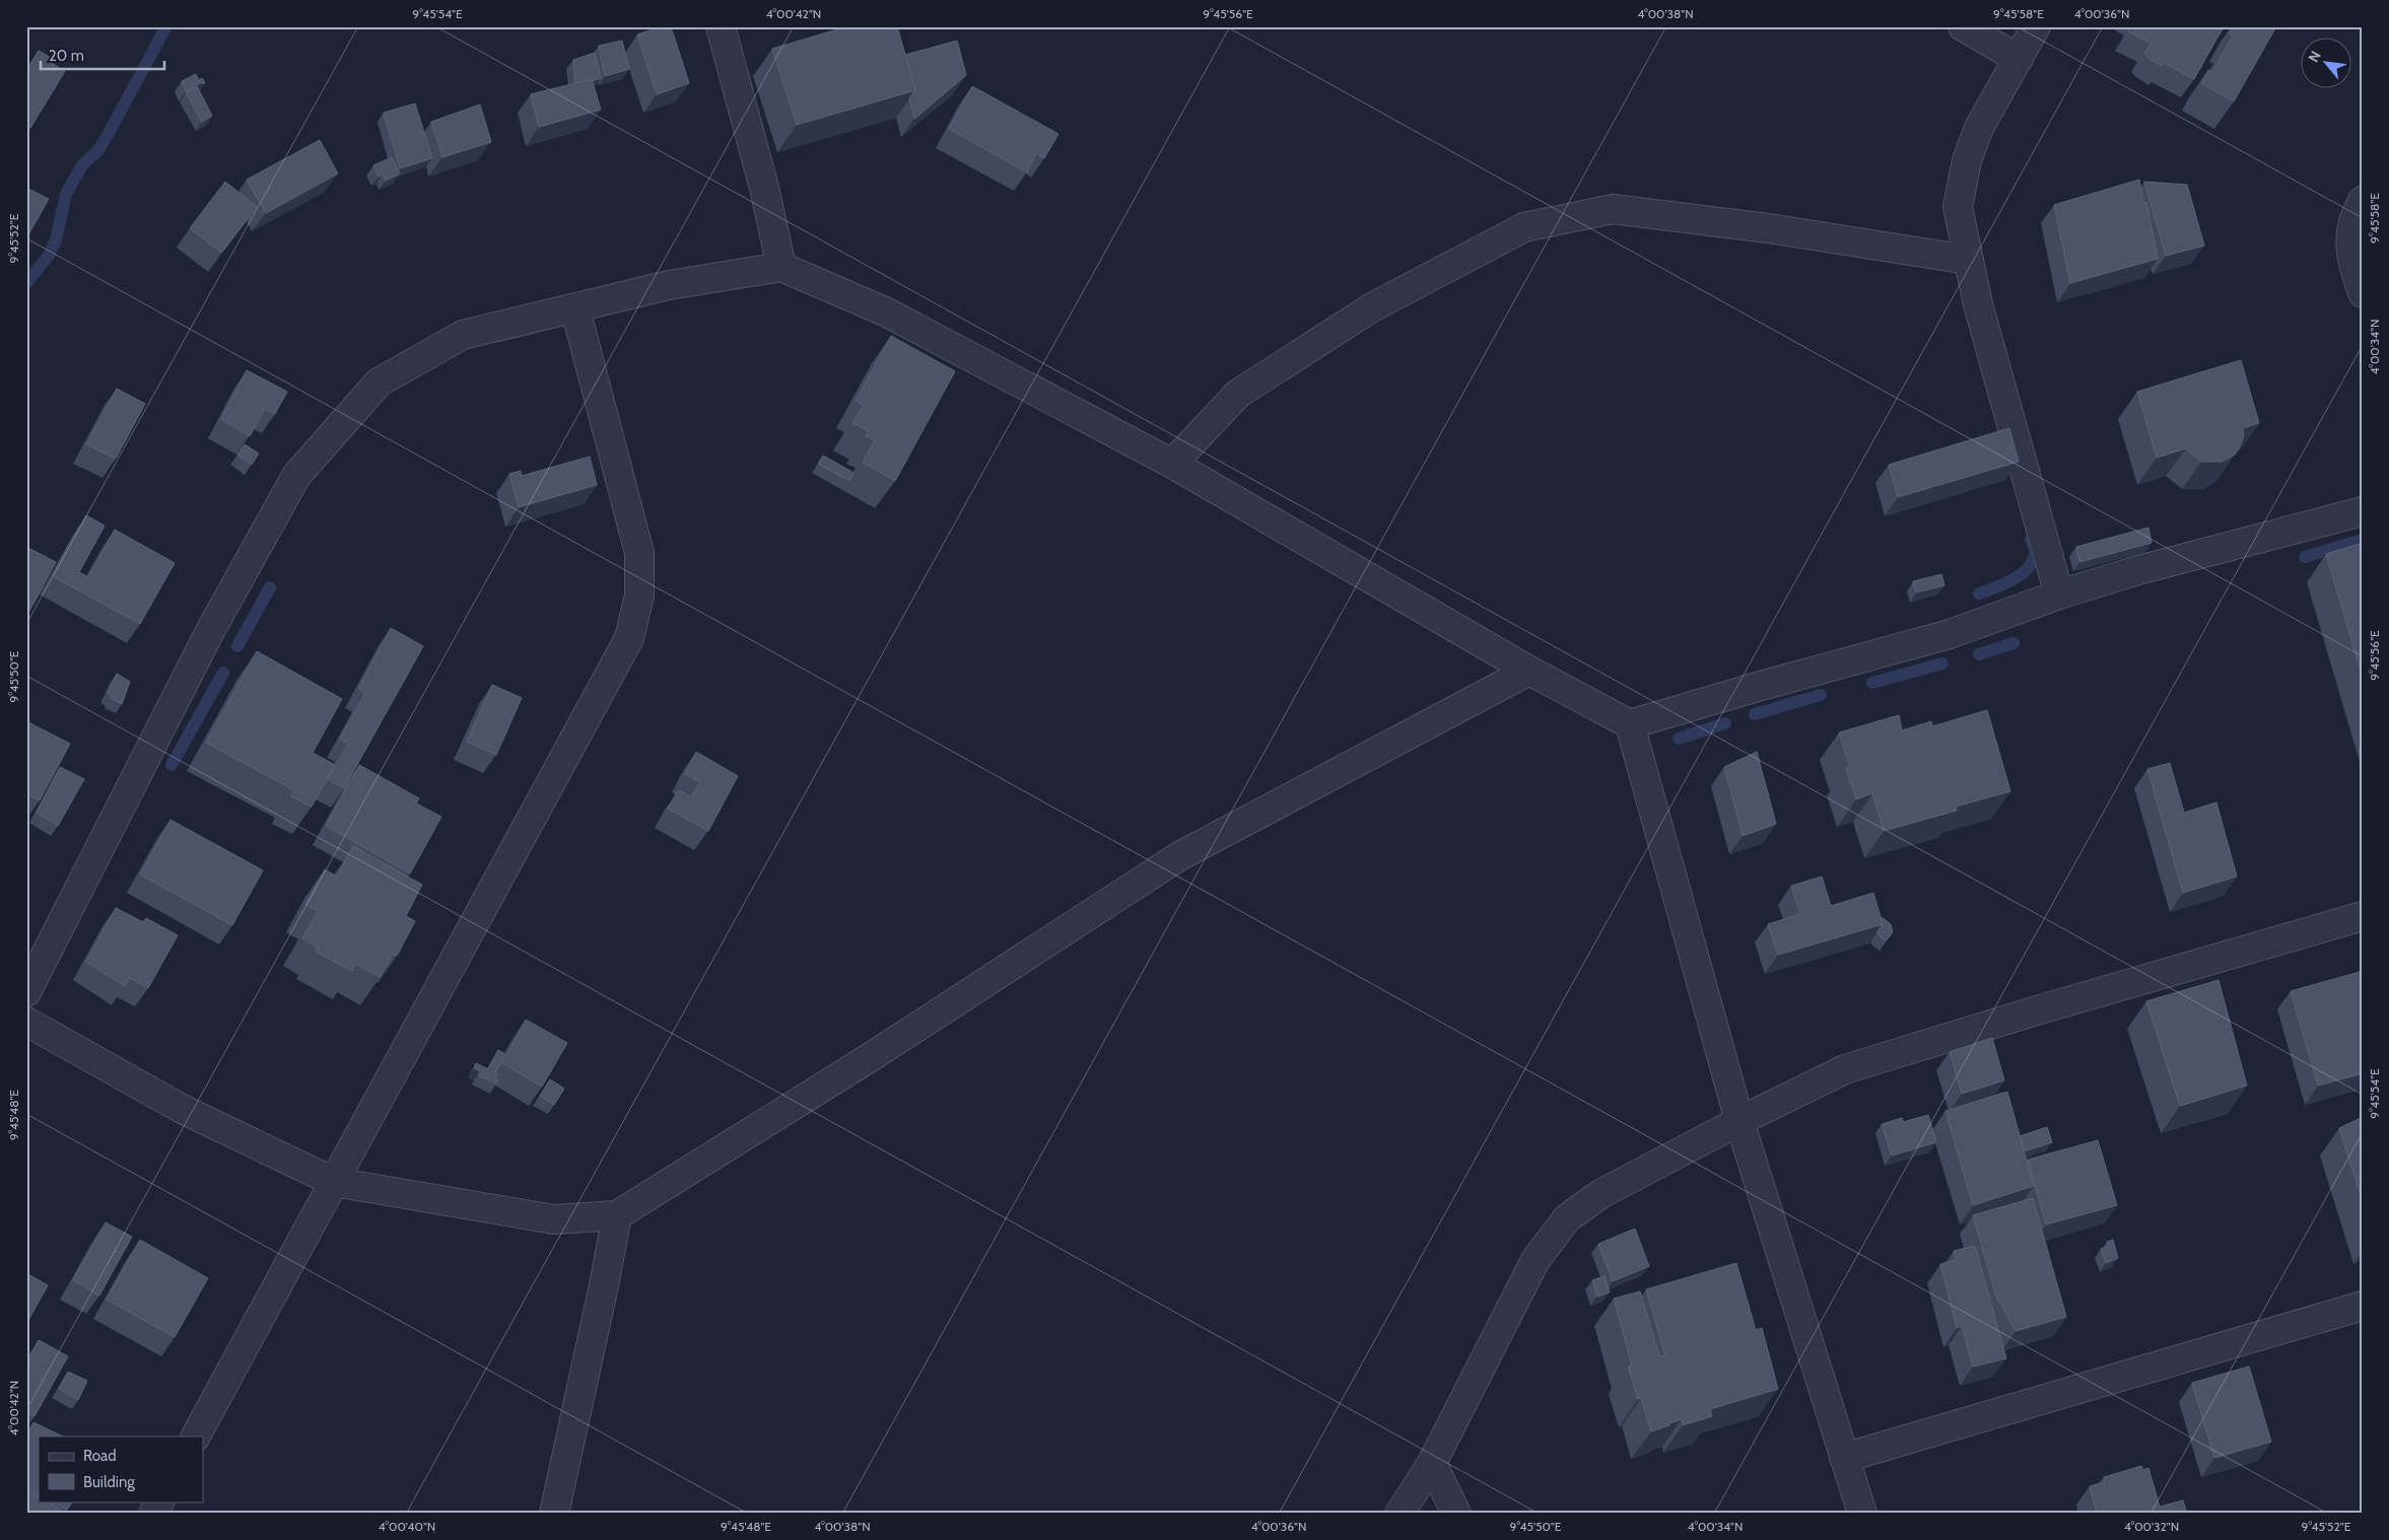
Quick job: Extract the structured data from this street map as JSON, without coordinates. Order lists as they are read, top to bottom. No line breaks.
{"legend":["Road","Building"],"scale_bar":"20 m","north":"top left","coordinates":["9°45'54\"E","4°00'42\"N","9°45'56\"E","4°00'38\"N","9°45'58\"E","4°00'36\"N","9°45'52\"E","4°00'34\"N","9°45'50\"E","9°45'48\"E","4°00'40\"N","4°00'32\"N"]}
